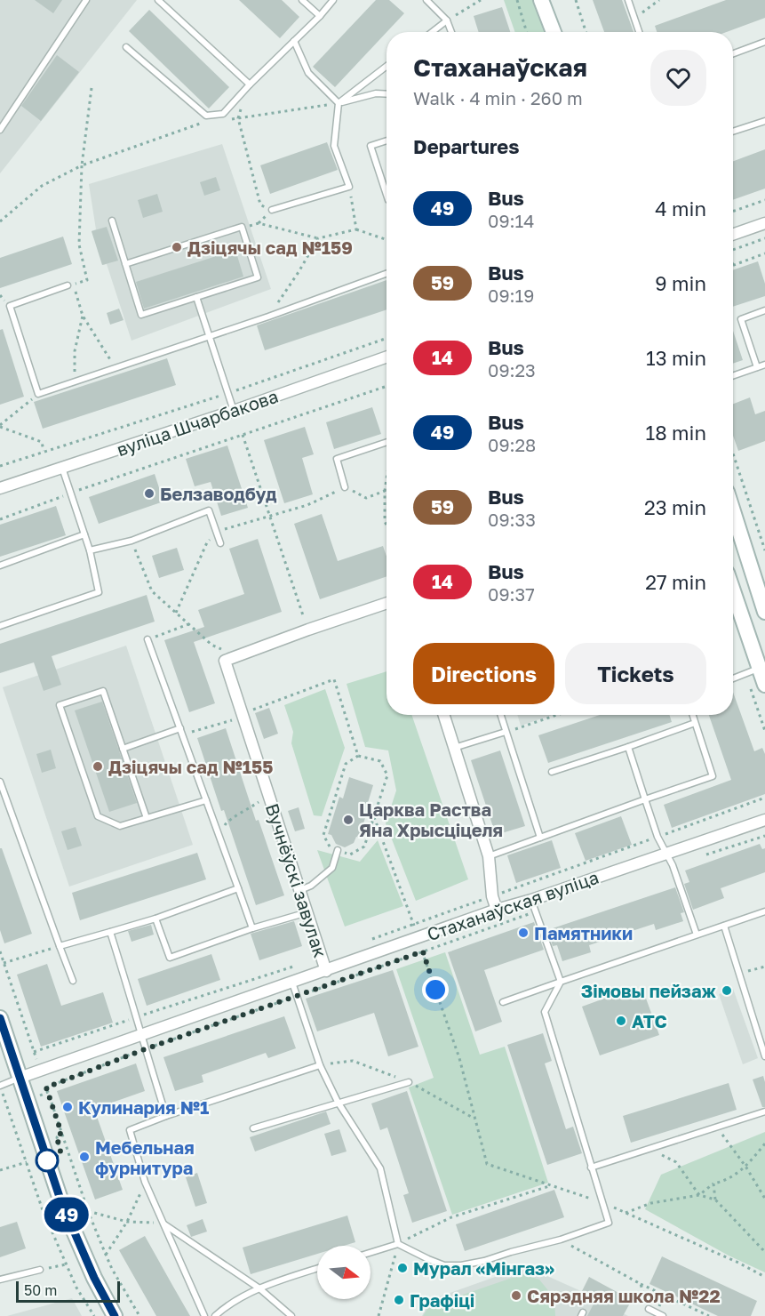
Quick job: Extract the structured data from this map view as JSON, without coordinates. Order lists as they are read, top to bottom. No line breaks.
{"streets":{"street":["вуліца Шчарбакова","Вучнёўскі завулак","Стаханаўская вуліца"]},"crossings":[["Вучнёўскі завулак","Стаханаўская вуліца"]],"places":["Дзіцячы сад №159","Белзаводбуд","Дзіцячы сад №155","Царква Раства Яна Хрысціцеля","Памятники","Зімовы пейзаж","АТС","Кулинария №1","Мебельная фурнитура","Мурал «Мінгаз»","Сярэдняя школа №22","Графіці"],"lines":["bus line 49"],"scale_bar":"50 m","north":"right","page":{"on_map":"49","heading":[["Стаханаўская","Walk · 4 min · 260 m"],"Departures"],"list":[{"mark":"49","name":"Bus","note":"09:14","value":"4 min"},{"mark":"59","name":"Bus","note":"09:19","value":"9 min"},{"mark":"14","name":"Bus","note":"09:23","value":"13 min"},{"mark":"49","name":"Bus","note":"09:28","value":"18 min"},{"mark":"59","name":"Bus","note":"09:33","value":"23 min"},{"mark":"14","name":"Bus","note":"09:37","value":"27 min"}],"buttons":["Directions","Tickets"],"scale":"50 m"}}
